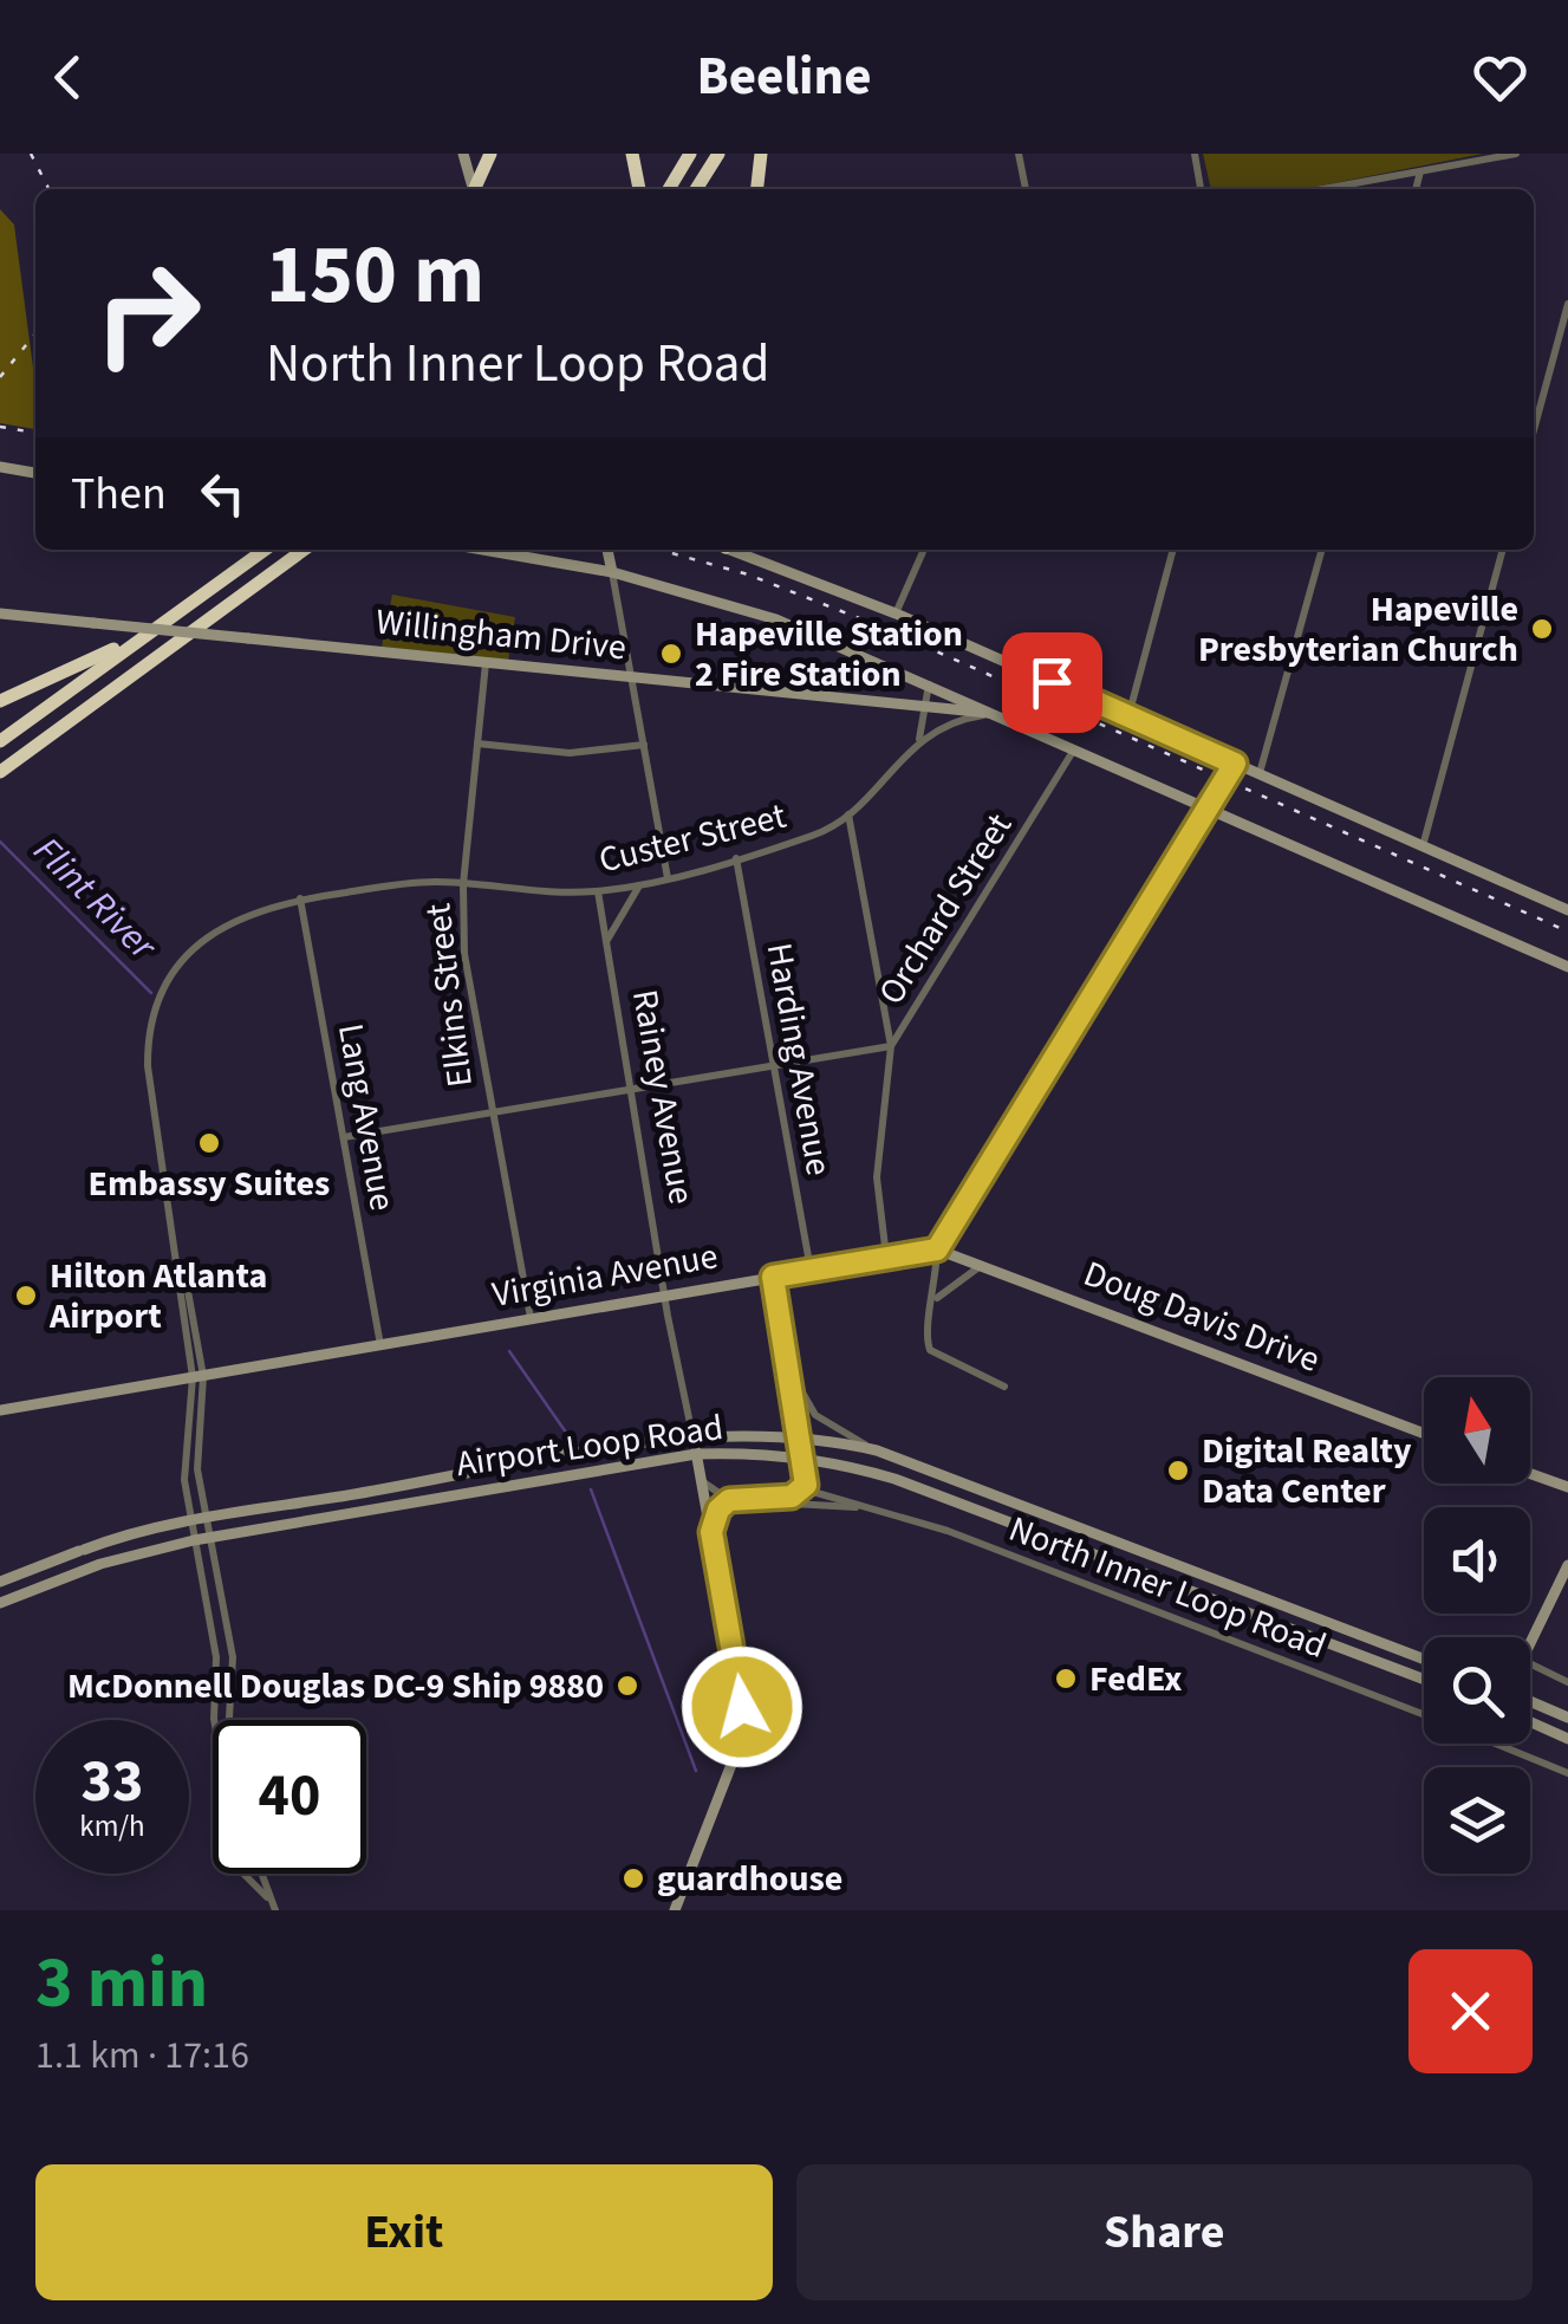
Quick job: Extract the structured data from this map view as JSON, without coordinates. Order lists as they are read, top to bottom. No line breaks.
{"streets":{"main road":["Willingham Drive","Rainey Avenue","Virginia Avenue","Doug Davis Drive","Airport Loop Road"],"street":["Custer Street","Orchard Street","Elkins Street","Harding Avenue","Lang Avenue","North Inner Loop Road"]},"crossings":[["Willingham Drive","Custer Street"],["Willingham Drive","Elkins Street"],["Custer Street","Elkins Street"],["Custer Street","Harding Avenue"],["Custer Street","Rainey Avenue"],["Custer Street","Lang Avenue"],["Custer Street","Virginia Avenue"],["Orchard Street","Elkins Street"],["Orchard Street","Harding Avenue"],["Orchard Street","Rainey Avenue"],["Orchard Street","Lang Avenue"],["Elkins Street","Virginia Avenue"],["Harding Avenue","Virginia Avenue"],["Rainey Avenue","Virginia Avenue"],["Rainey Avenue","Airport Loop Road"],["Lang Avenue","Virginia Avenue"],["Virginia Avenue","Doug Davis Drive"]],"water":["Flint River"],"places":["Hapeville Presbyterian Church","Hapeville Station 2 Fire Station","Embassy Suites","Hilton Atlanta Airport","Digital Realty Data Center","FedEx","McDonnell Douglas DC-9 Ship 9880","guardhouse"],"north":"top","page":{"header":"Beeline","turn":["150 m","North Inner Loop Road"],"then":"Then","speed":"33 km/h","limit":"40","heading":["3 min","1.1 km · 17:16"],"buttons":["Exit","Share"]}}
